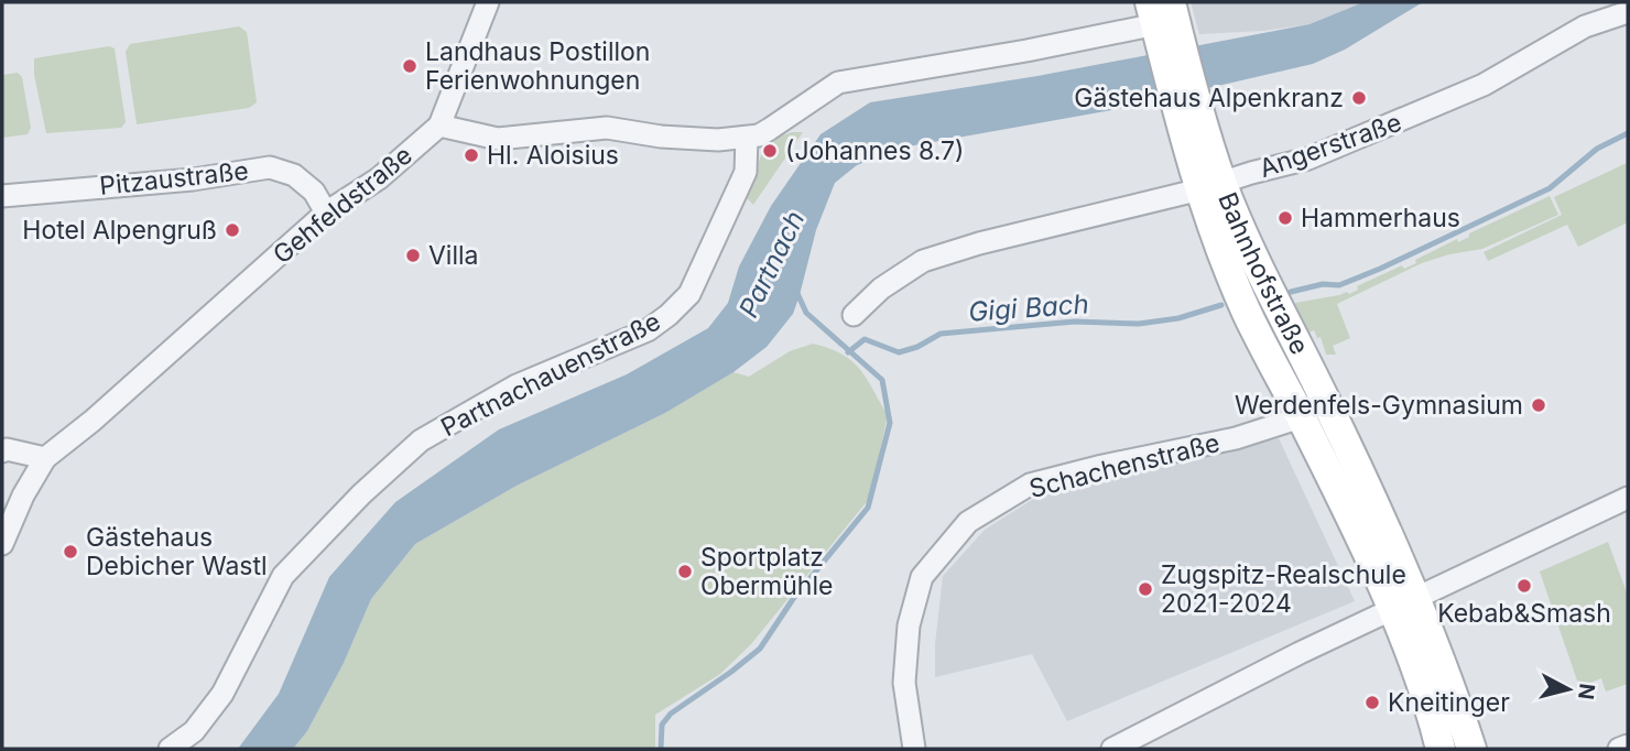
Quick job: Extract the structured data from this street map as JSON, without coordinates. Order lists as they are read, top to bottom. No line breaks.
{"streets":{"main road":["Bahnhofstraße"],"street":["Angerstraße","Pitzaustraße","Gehfeldstraße","Partnachauenstraße","Schachenstraße"]},"crossings":[["Angerstraße","Bahnhofstraße"],["Pitzaustraße","Gehfeldstraße"],["Bahnhofstraße","Schachenstraße"]],"water":["Partnach","Gigi Bach"],"places":["Landhaus Postillon Ferienwohnungen","Gästehaus Alpenkranz","(Johannes 8.7)","Hl. Aloisius","Hammerhaus","Hotel Alpengruß","Villa","Werdenfels-Gymnasium","Gästehaus Debicher Wastl","Sportplatz Obermühle","Kebab&Smash","Zugspitz-Realschule 2021-2024","Kneitinger"],"north":"right"}
